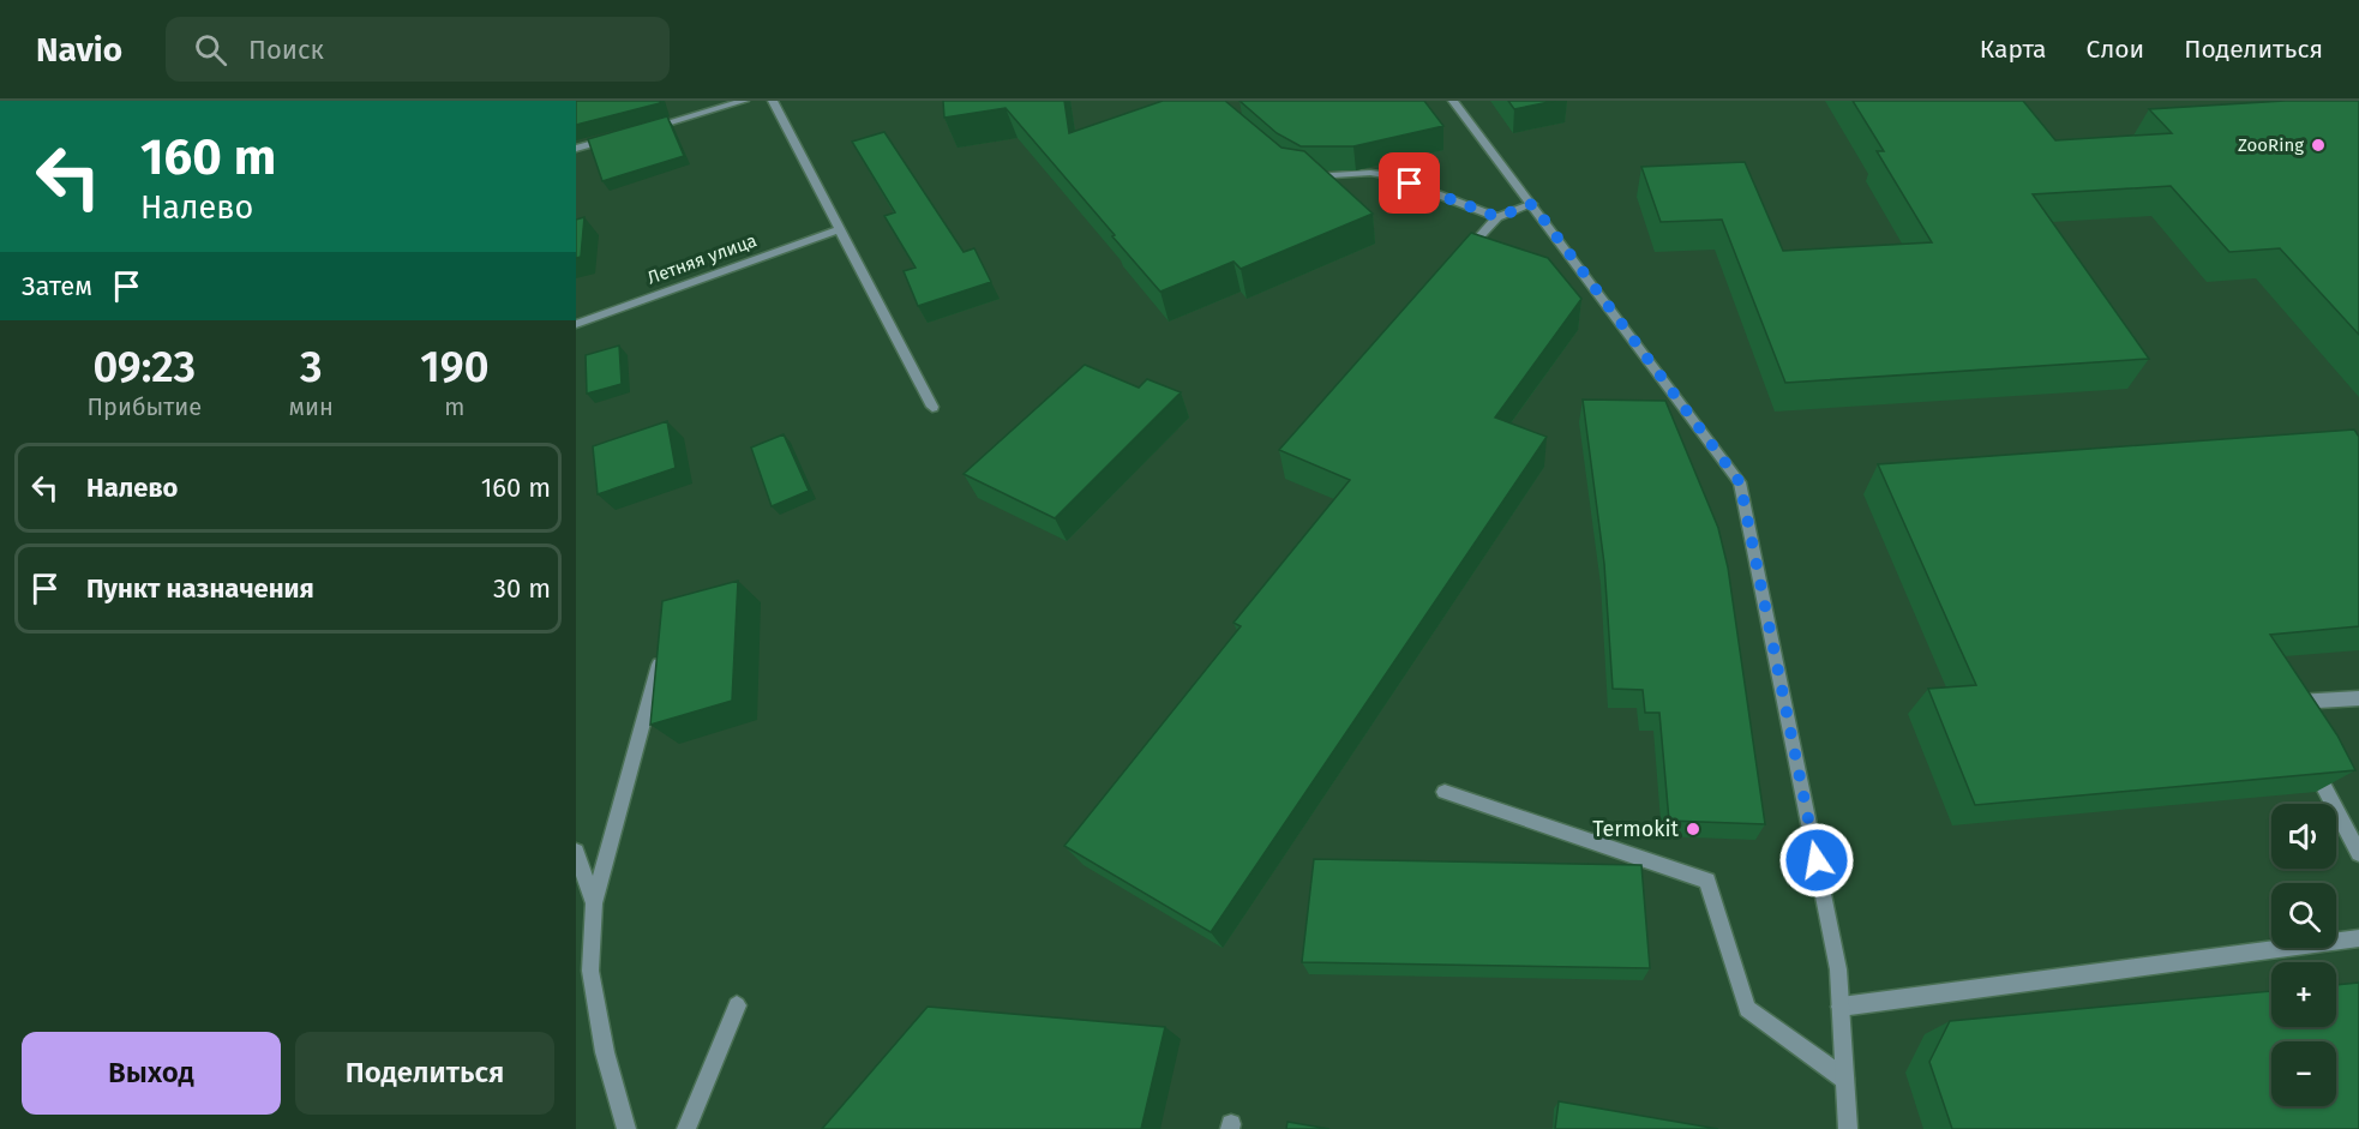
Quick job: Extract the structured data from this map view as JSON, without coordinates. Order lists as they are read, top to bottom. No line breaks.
{"streets":{"street":["Летняя улица"]},"places":["ZooRing","Termokit"],"page":{"header":"Navio","search":"Поиск","nav":["Карта","Слои","Поделиться"],"turn":["160 m","Налево"],"then":"Затем","eta":["09:23","Прибытие","3","мин","190","m"],"list":[{"name":"Налево","value":"160 m"},{"name":"Пункт назначения","value":"30 m"}],"map_buttons":["+","−"],"buttons":["Выход","Поделиться"]}}
